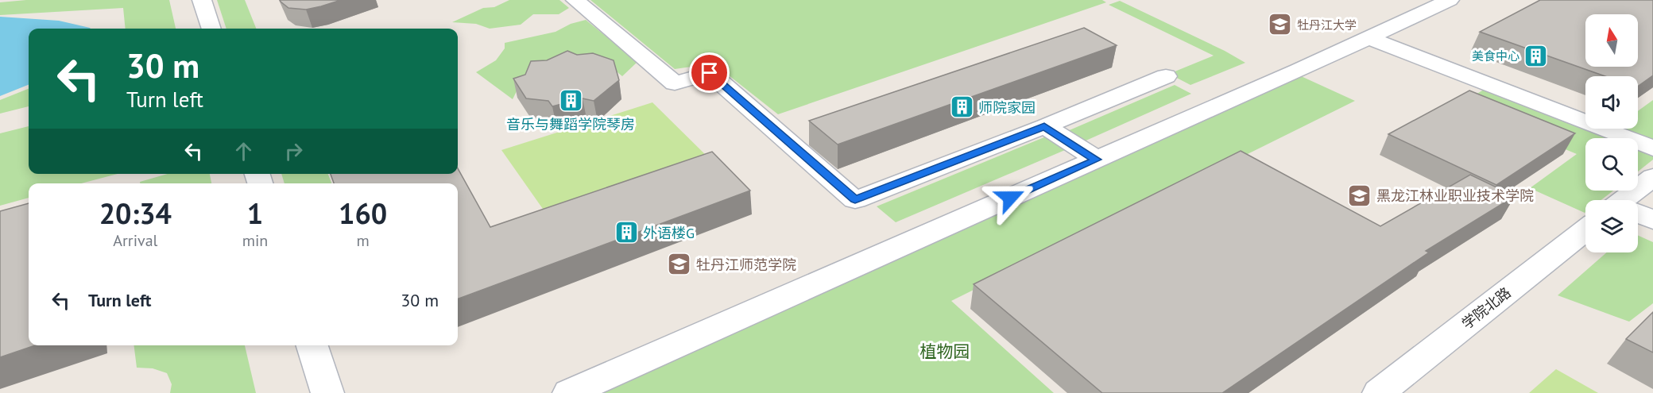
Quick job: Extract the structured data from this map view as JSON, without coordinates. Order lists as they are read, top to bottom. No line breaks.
{"streets":{"street":["学院北路"]},"parks":["植物园"],"places":{"school or university":["牡丹江大学","黑龙江林业职业技术学院","牡丹江师范学院"],"building":["美食中心","音乐与舞蹈学院琴房","师院家园","外语楼G"]},"north":"top","page":{"turn":["30 m","Turn left"],"eta":["20:34","Arrival","1","min","160","m"],"list":[{"name":"Turn left","value":"30 m"}]}}
